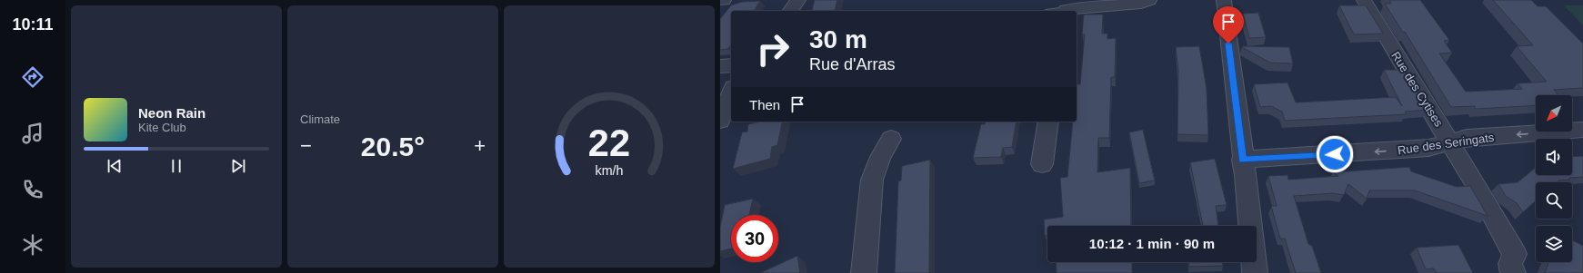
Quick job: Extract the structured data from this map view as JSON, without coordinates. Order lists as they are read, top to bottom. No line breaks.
{"streets":{"street":["Rue des Cytises","Rue des Seringats"]},"crossings":[["Rue des Cytises","Rue des Seringats"]],"one_way":["Rue des Seringats"],"north":"bottom left","page":{"tabs":"10:11","tile":"Climate","turn":["30 m","Rue d'Arras"],"then":"Then","song":["Neon Rain","Kite Club"],"heat":["−","20.5°","+"],"limit":"30","trip":"10:12 · 1 min · 90 m","gauge":["22","km/h"]}}
